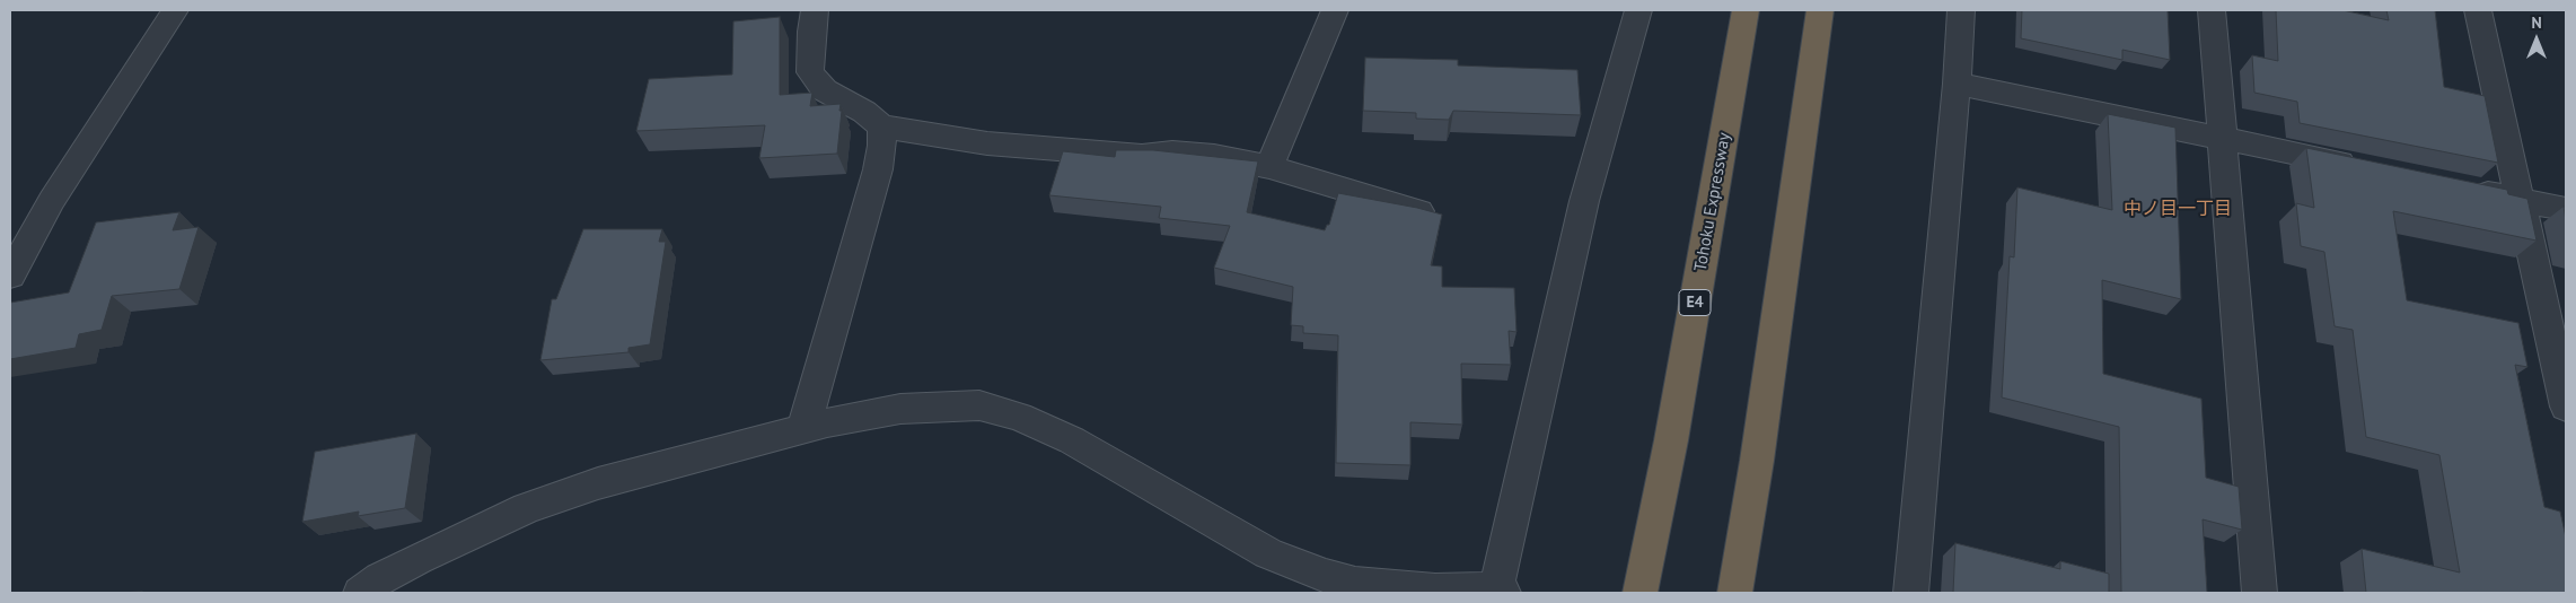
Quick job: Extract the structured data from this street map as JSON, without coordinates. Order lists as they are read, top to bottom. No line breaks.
{"streets":{"highway":["Tohoku Expressway","E4"]},"districts":["中ノ目一丁目"],"north":"top"}
